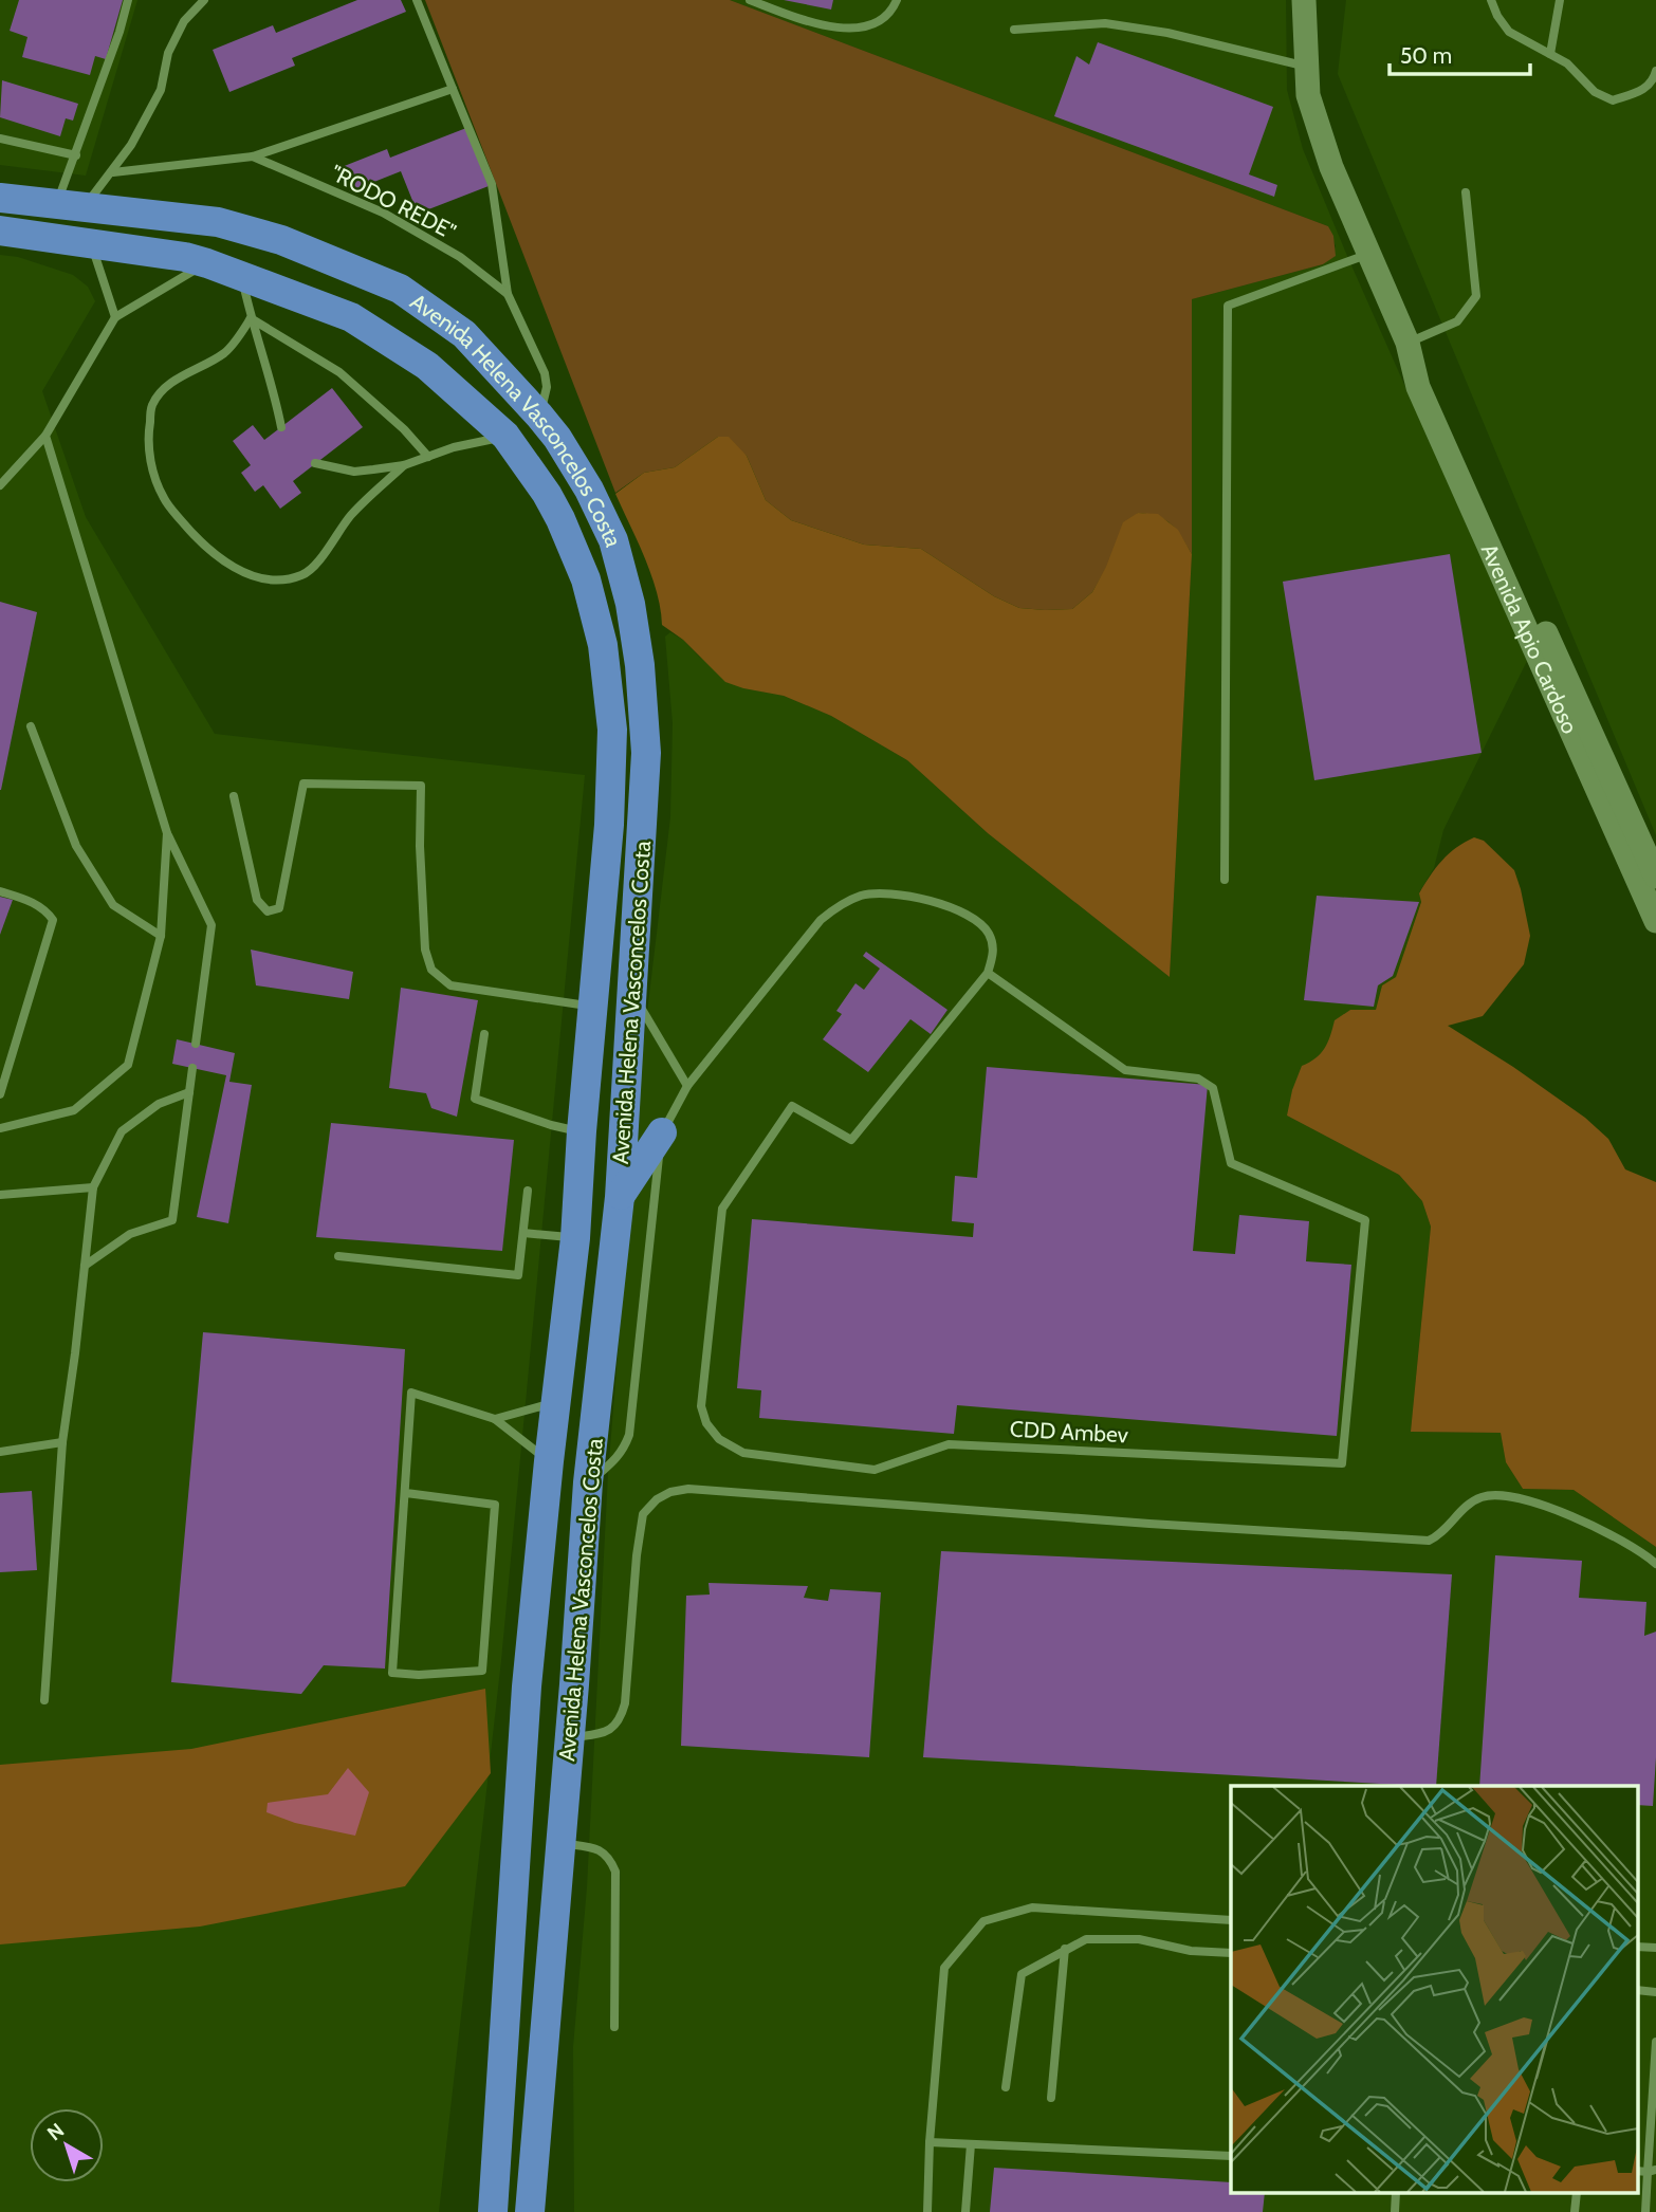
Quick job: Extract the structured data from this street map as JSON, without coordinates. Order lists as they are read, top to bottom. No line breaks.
{"streets":{"highway":["Avenida Helena Vasconcelos Costa"],"street":["Avenida Apio Cardoso"],"lane":["\"RODO REDE\"","CDD Ambev"]},"crossings":[["\"RODO REDE\"","Avenida Helena Vasconcelos Costa"]],"scale_bar":"50 m","north":"top left"}
